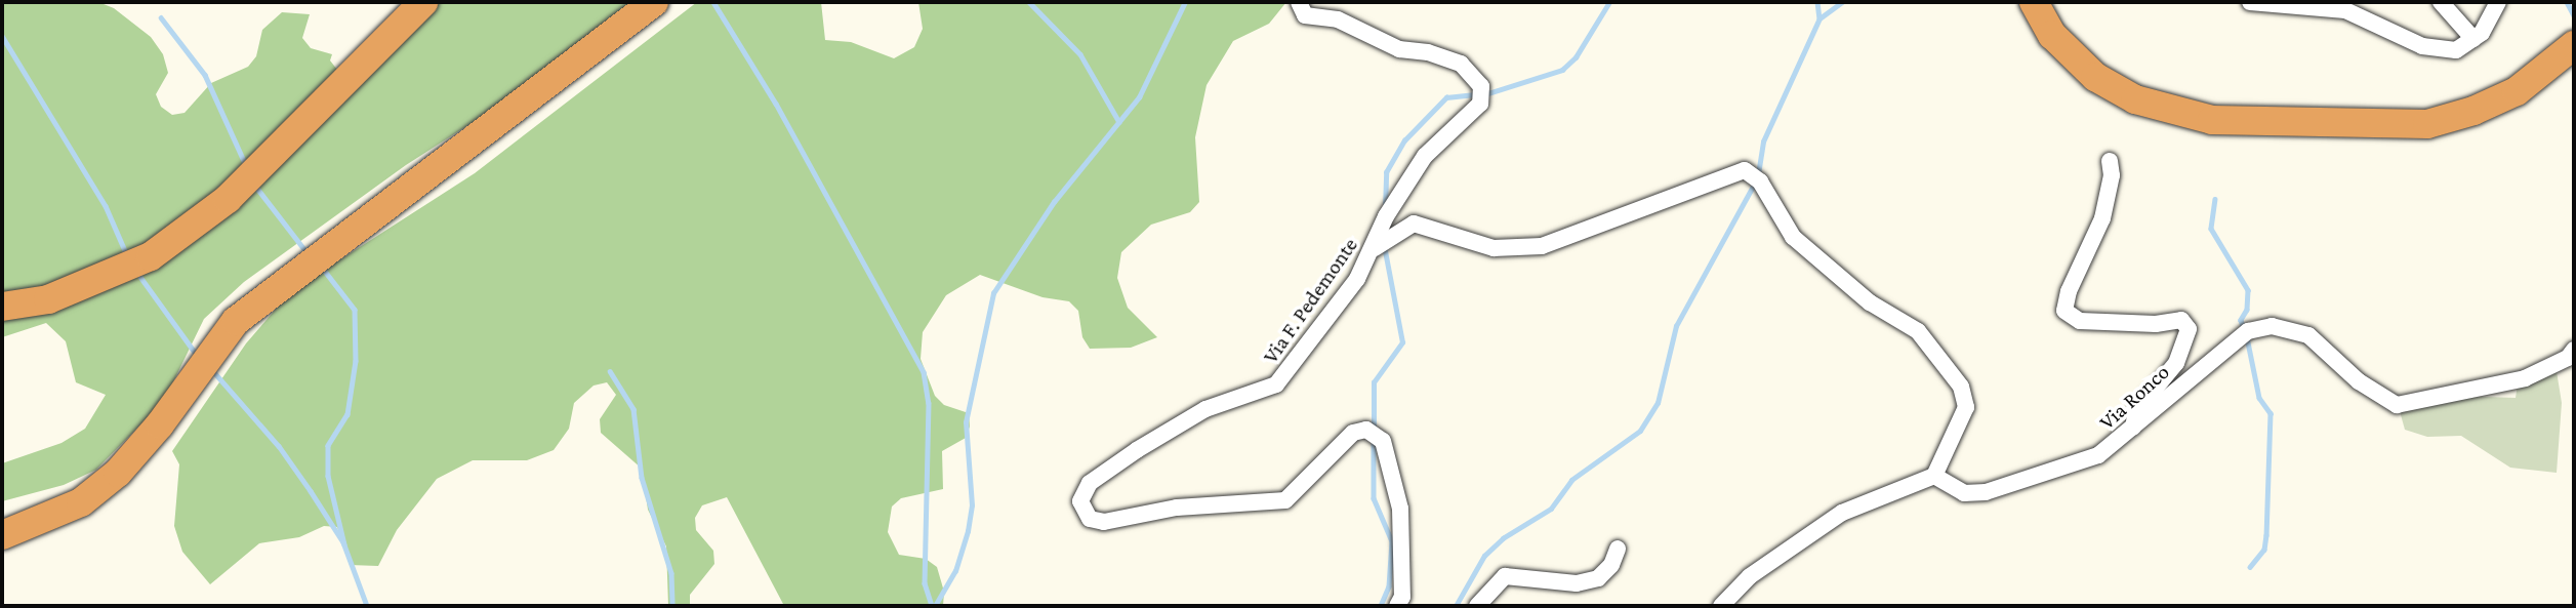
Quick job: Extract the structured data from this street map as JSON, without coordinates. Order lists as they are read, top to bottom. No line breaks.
{"streets":{"street":["Via F. Pedemonte","Via Ronco"]}}
